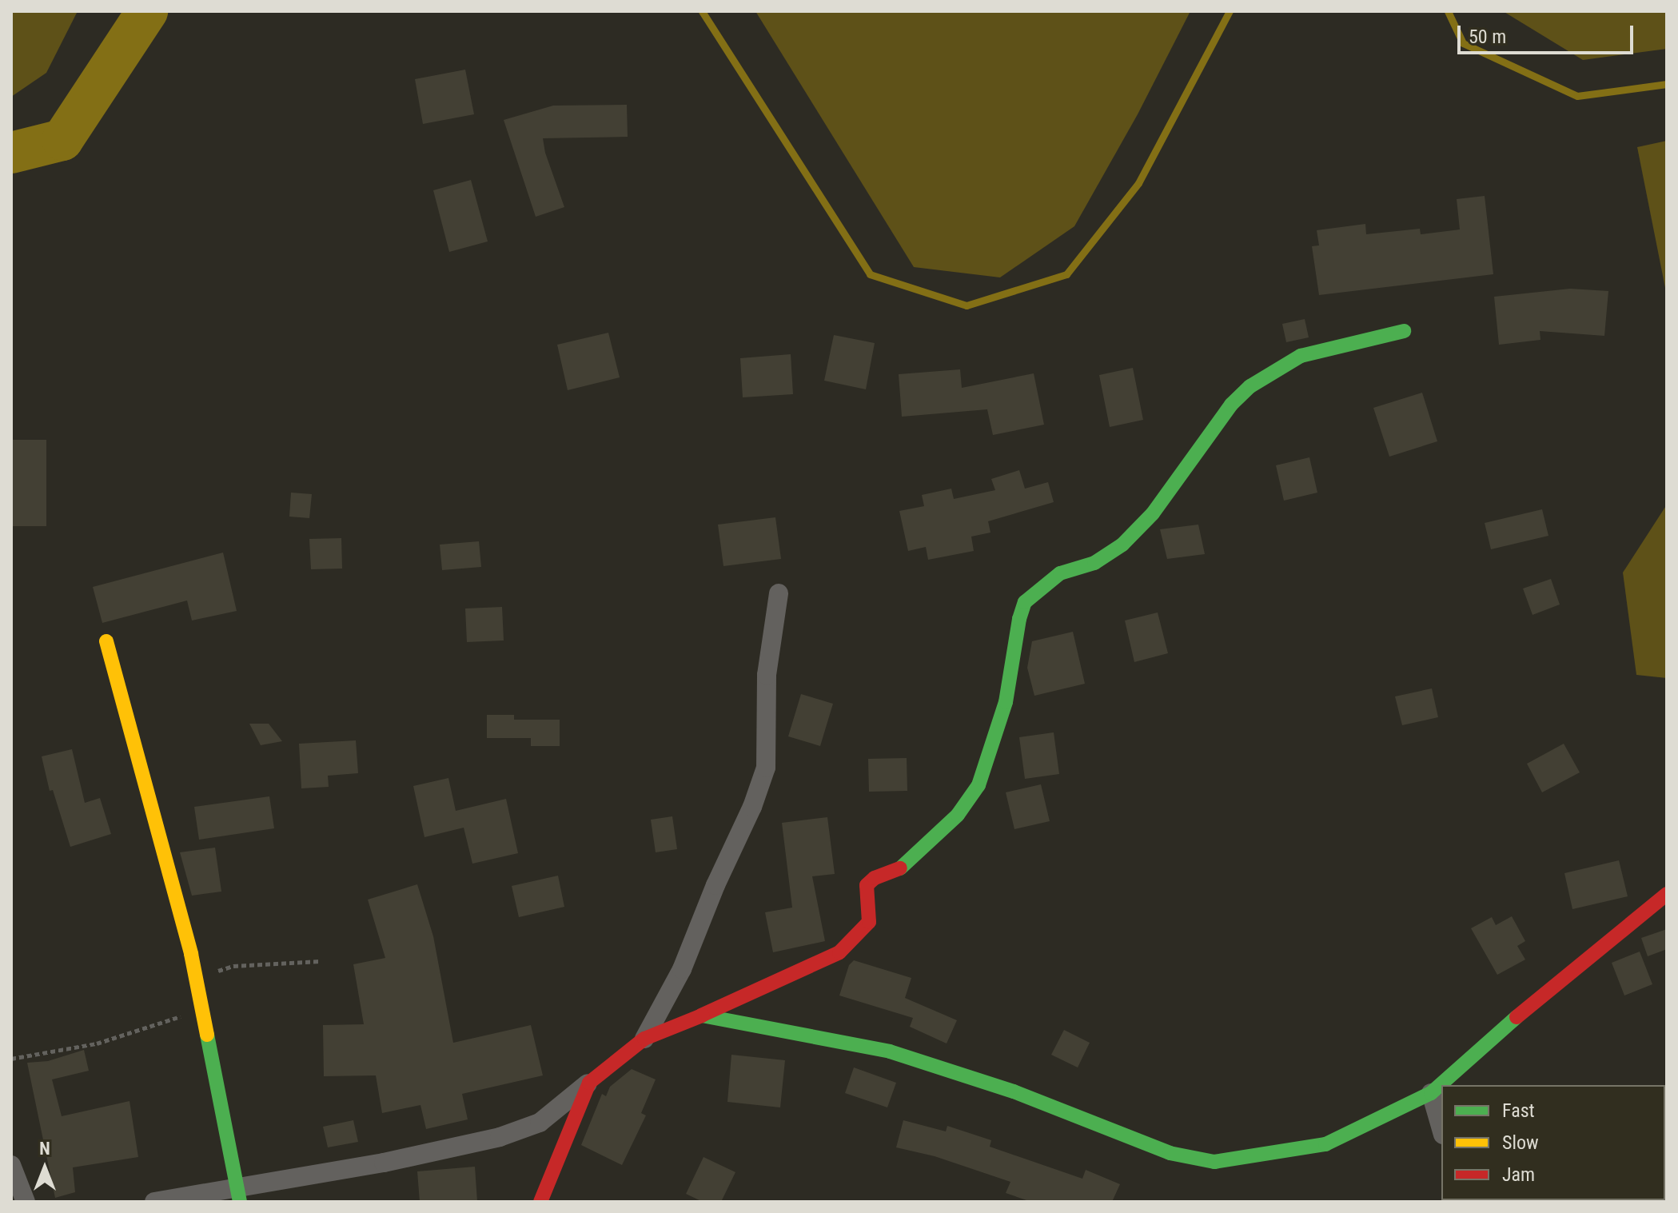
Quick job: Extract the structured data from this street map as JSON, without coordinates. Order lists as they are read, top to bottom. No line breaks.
{"legend":["Fast","Slow","Jam"],"scale_bar":"50 m","north":"top"}
